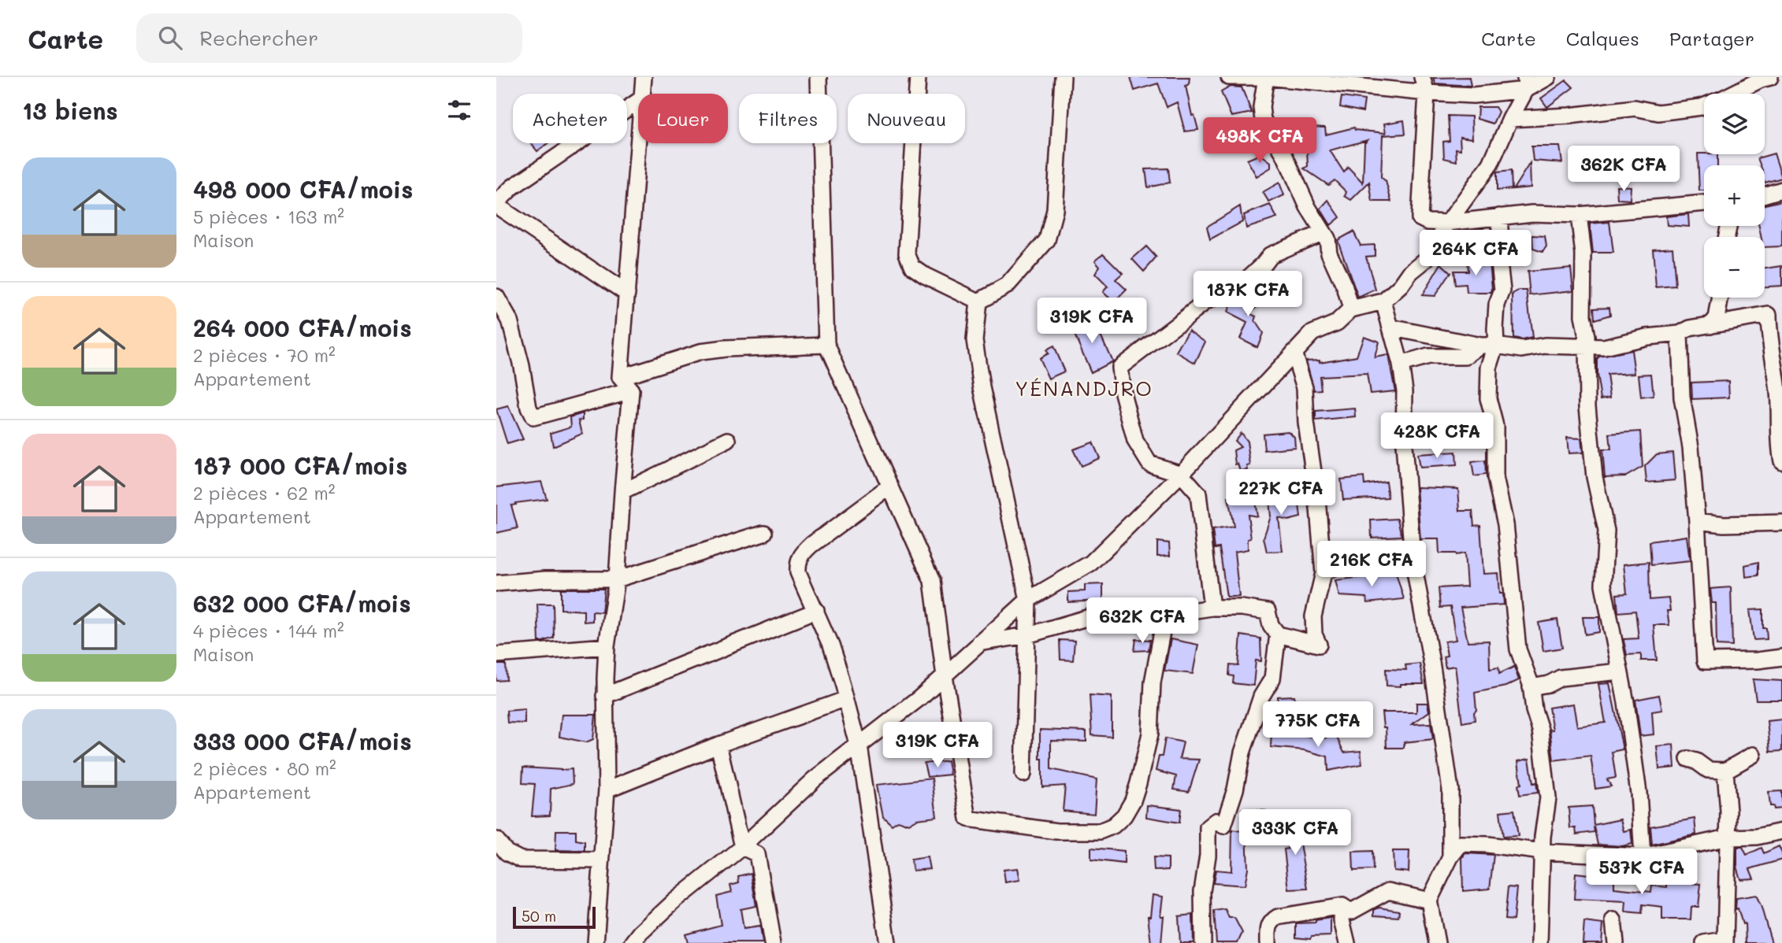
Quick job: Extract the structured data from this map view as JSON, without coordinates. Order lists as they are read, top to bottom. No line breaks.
{"districts":["YÉNANDJRO"],"scale_bar":"50 m","page":{"header":"Carte","search":"Rechercher","nav":["Carte","Calques","Partager"],"heading":"13 biens","map_buttons":["+","−"],"chip":["Acheter","Louer","Filtres","Nouveau"],"price":["498K CFA","362K CFA","264K CFA","187K CFA","319K CFA","428K CFA","227K CFA","216K CFA","632K CFA","775K CFA","319K CFA","333K CFA","537K CFA"],"list":[{"name":"498 000 CFA/mois","note":"5 pièces · 163 m² · Maison"},{"name":"264 000 CFA/mois","note":"2 pièces · 70 m² · Appartement"},{"name":"187 000 CFA/mois","note":"2 pièces · 62 m² · Appartement"},{"name":"632 000 CFA/mois","note":"4 pièces · 144 m² · Maison"},{"name":"333 000 CFA/mois","note":"2 pièces · 80 m² · Appartement"}],"scale":"50 m"}}
